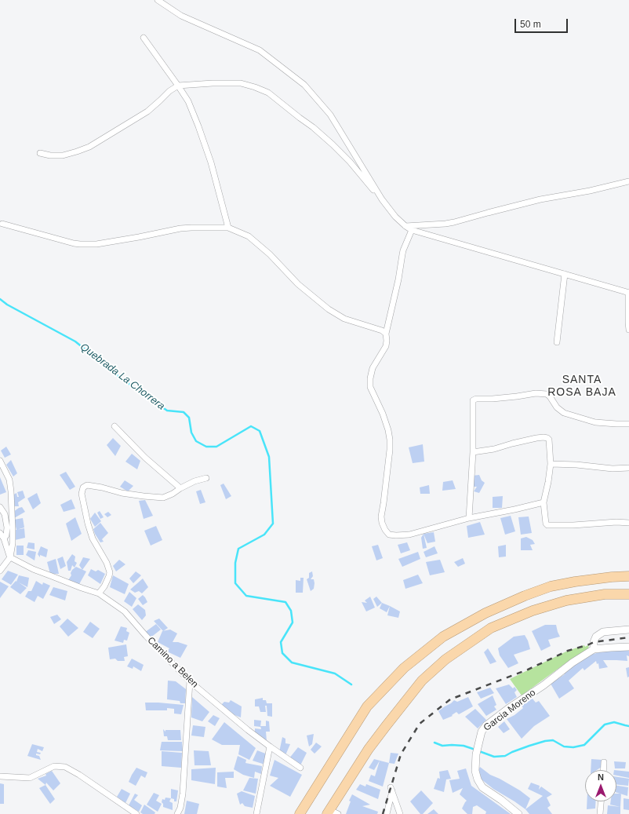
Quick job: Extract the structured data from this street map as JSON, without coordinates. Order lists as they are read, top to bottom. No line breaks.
{"streets":{"street":["Camino a Belen","Garcia Moreno"]},"districts":["SANTA ROSA BAJA"],"water":["Quebrada La Chorrera"],"scale_bar":"50 m","north":"top"}
